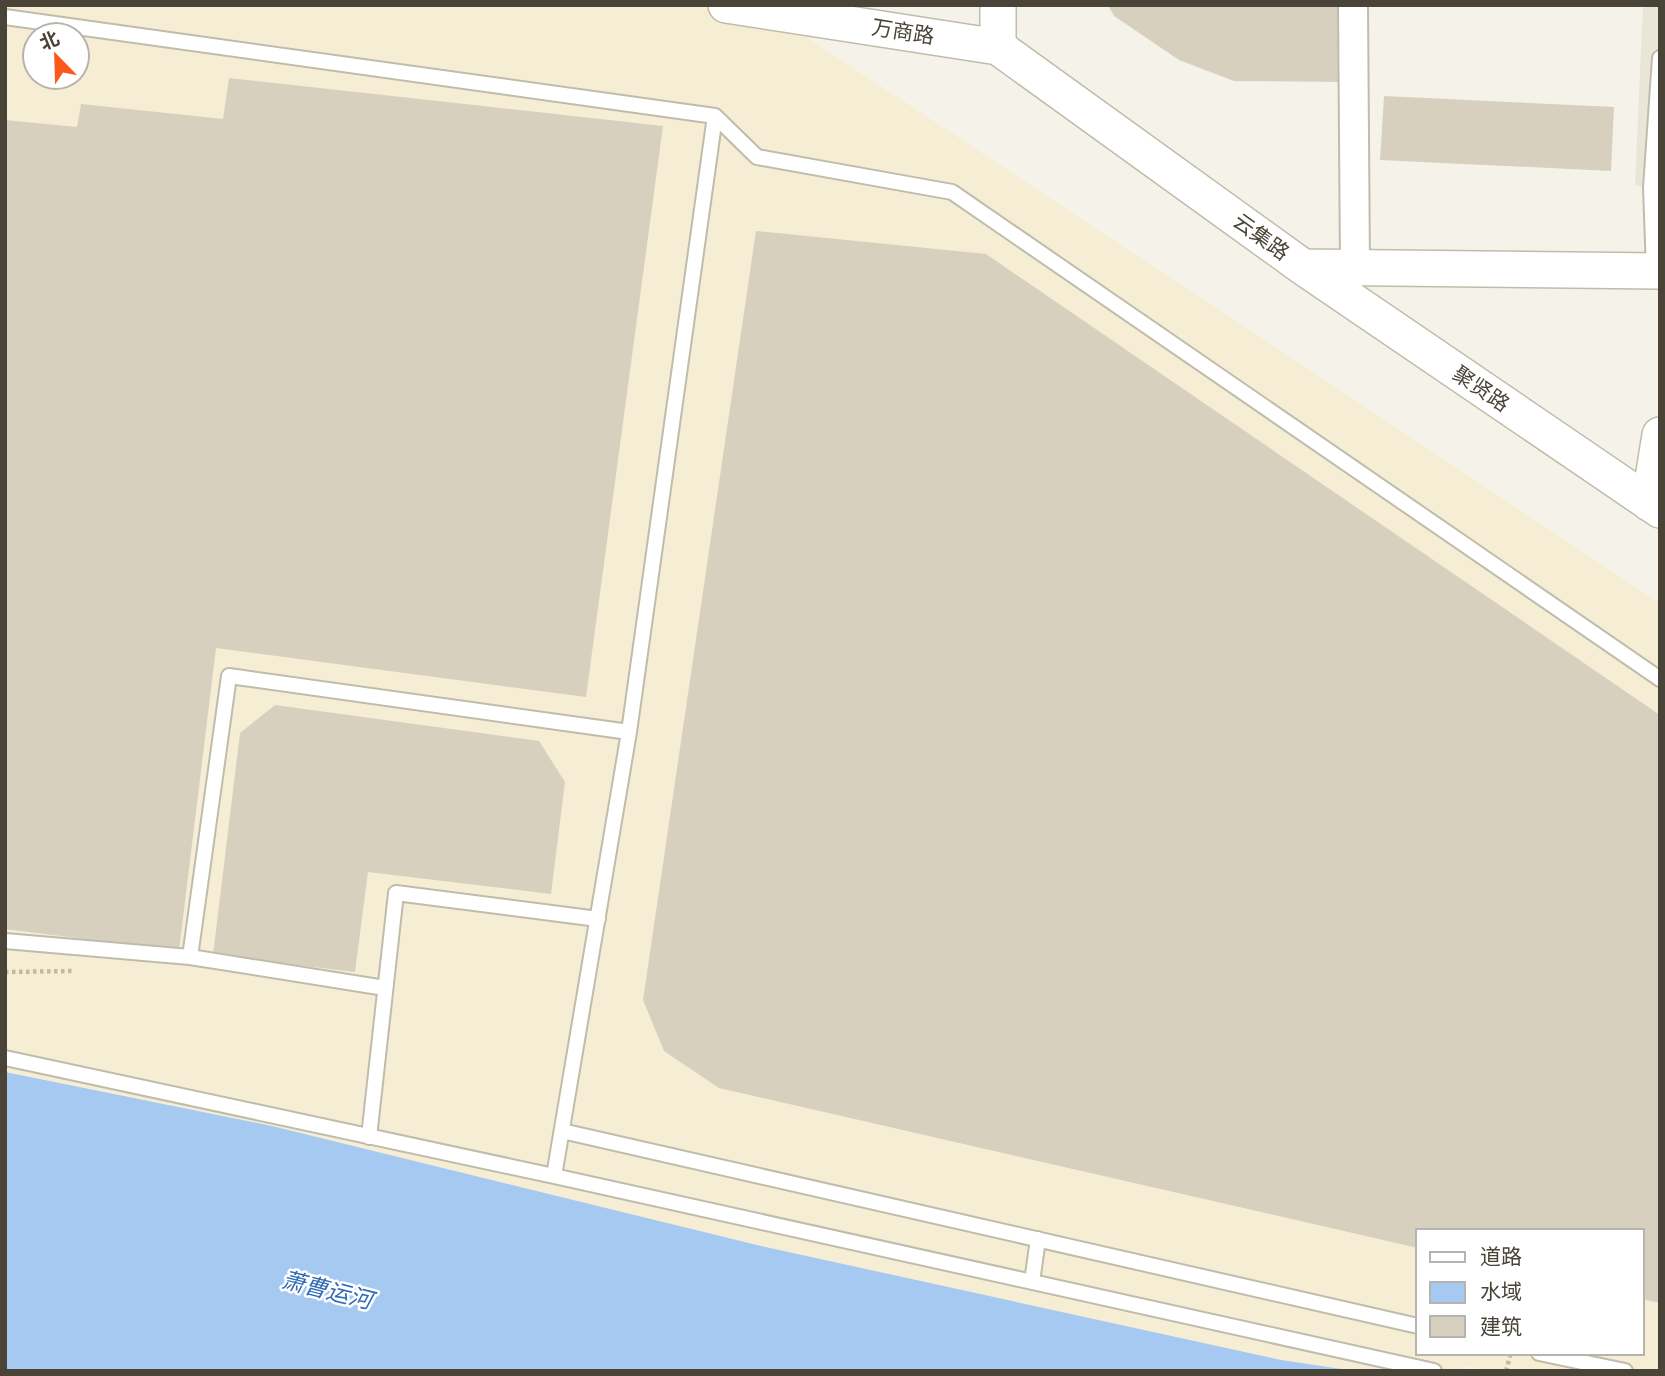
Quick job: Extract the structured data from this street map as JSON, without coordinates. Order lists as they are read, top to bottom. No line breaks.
{"streets":{"street":["万商路","云集路","聚贤路"]},"crossings":[["万商路","云集路"],["云集路","聚贤路"]],"water":["萧曹运河"],"legend":["道路","水域","建筑"],"north":"top left"}
